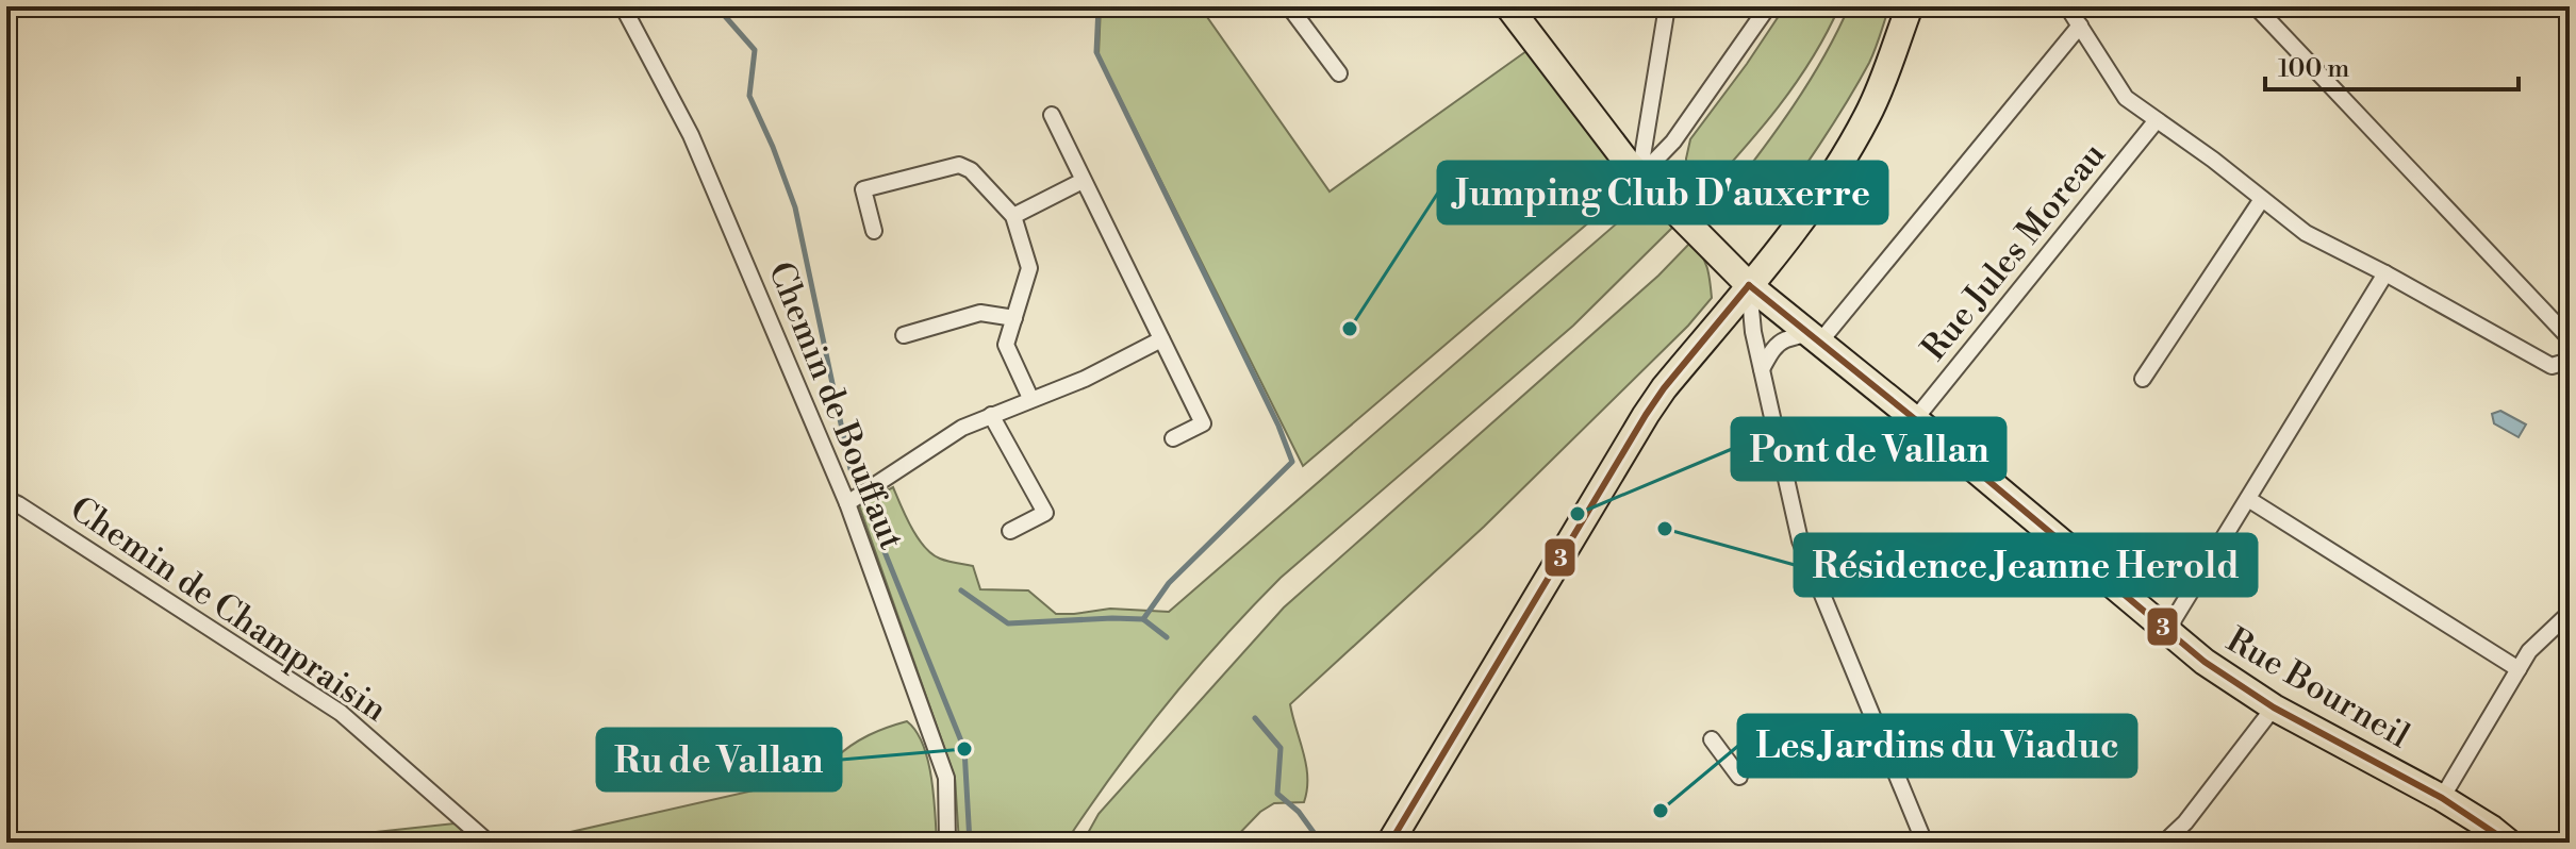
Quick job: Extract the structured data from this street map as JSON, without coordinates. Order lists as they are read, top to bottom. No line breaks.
{"streets":{"main road":["Rue Bourneil"],"street":["Rue Jules Moreau","Chemin de Bouffaut","Chemin de Champraisin"]},"crossings":[["Rue Jules Moreau","Rue Bourneil"]],"places":["Jumping Club D'auxerre","Pont de Vallan","Résidence Jeanne Herold","Ru de Vallan","Les Jardins du Viaduc"],"lines":["transit line 3"],"scale_bar":"100 m"}
